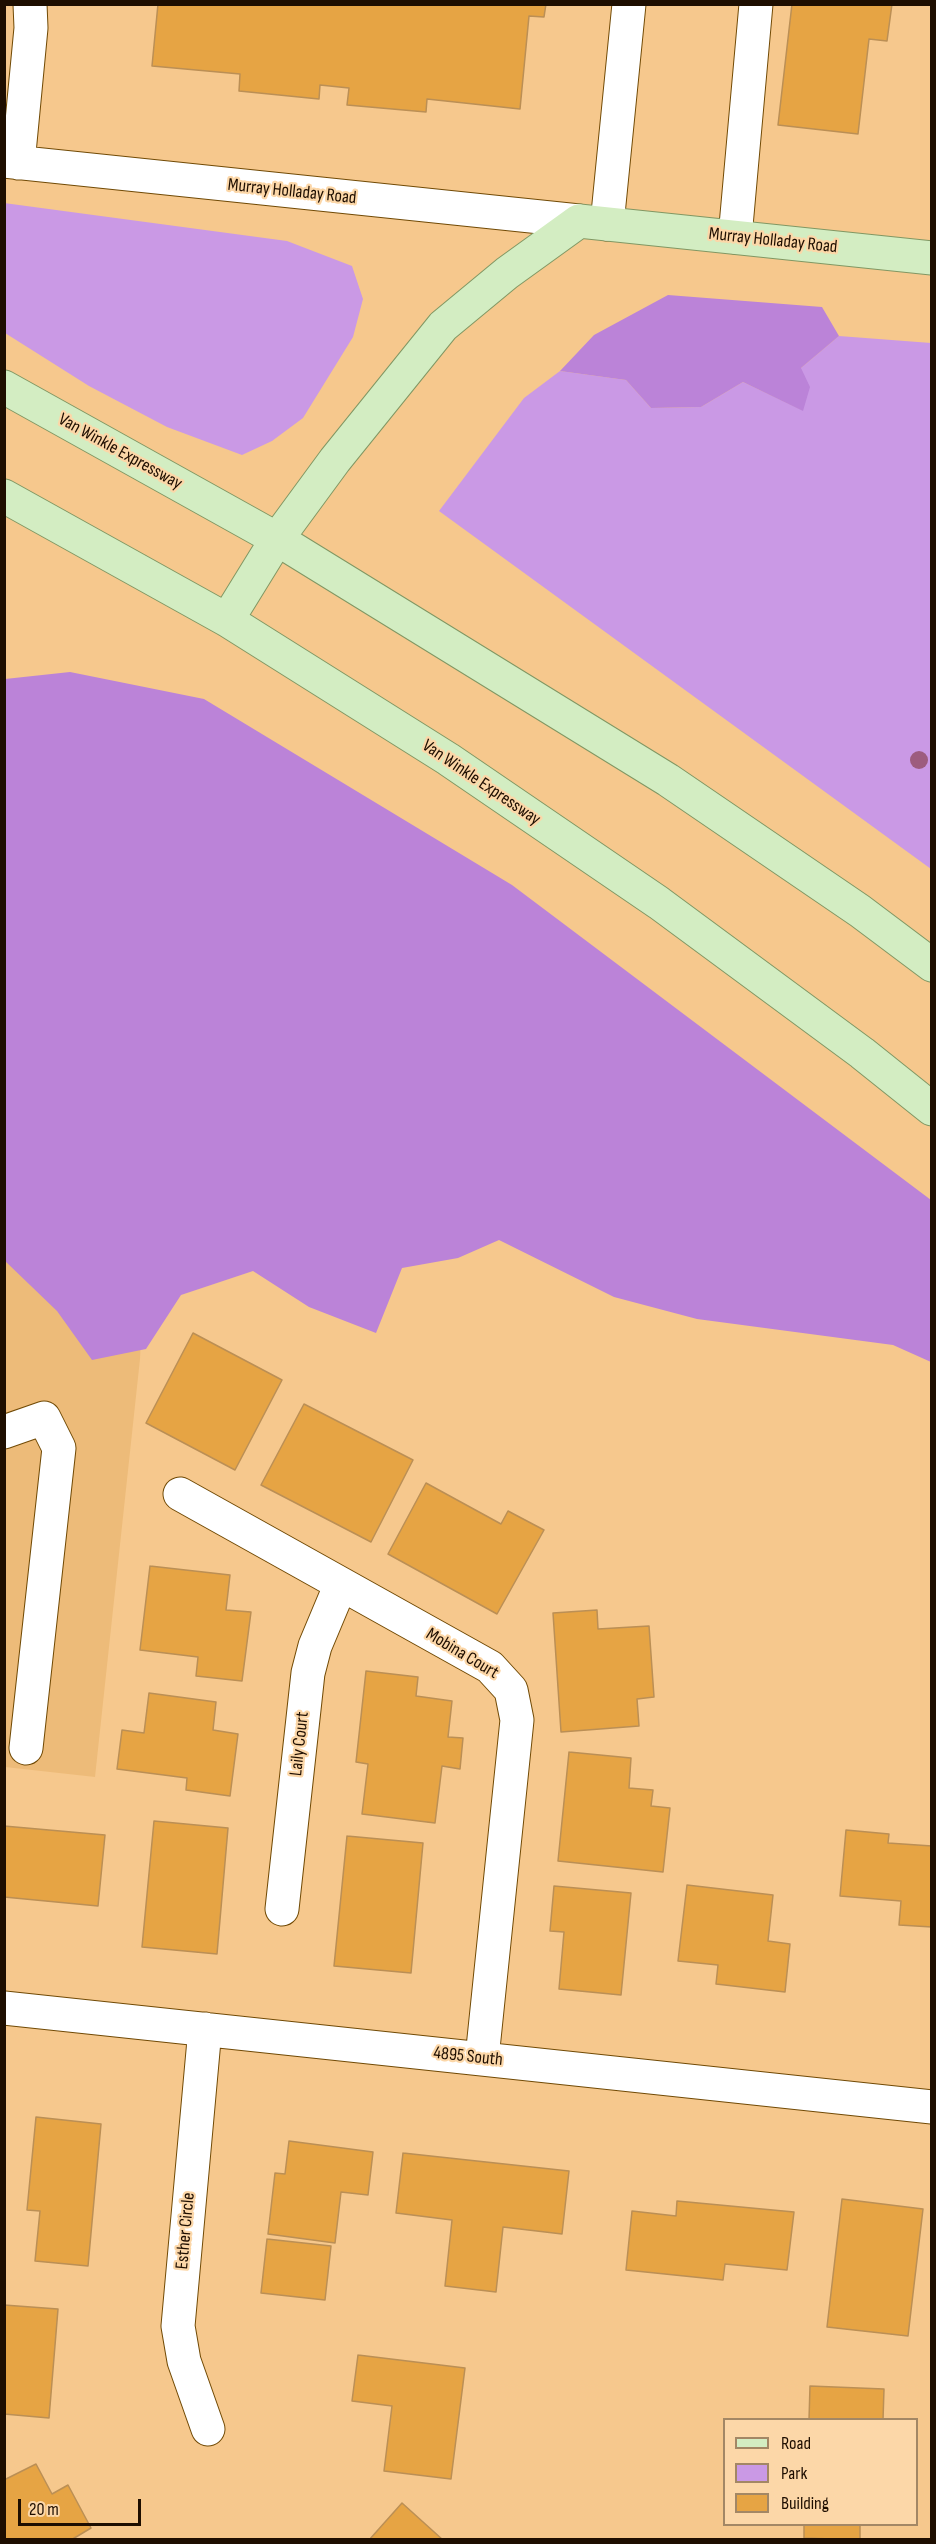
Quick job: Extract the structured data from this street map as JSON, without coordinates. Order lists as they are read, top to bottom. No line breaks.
{"streets":{"main road":["Murray Holladay Road","Van Winkle Expressway"],"street":["Mobina Court","Laily Court","4895 South","Esther Circle"]},"crossings":[["Mobina Court","Laily Court"],["Mobina Court","4895 South"],["4895 South","Esther Circle"]],"legend":["Road","Park","Building"],"scale_bar":"20 m"}
